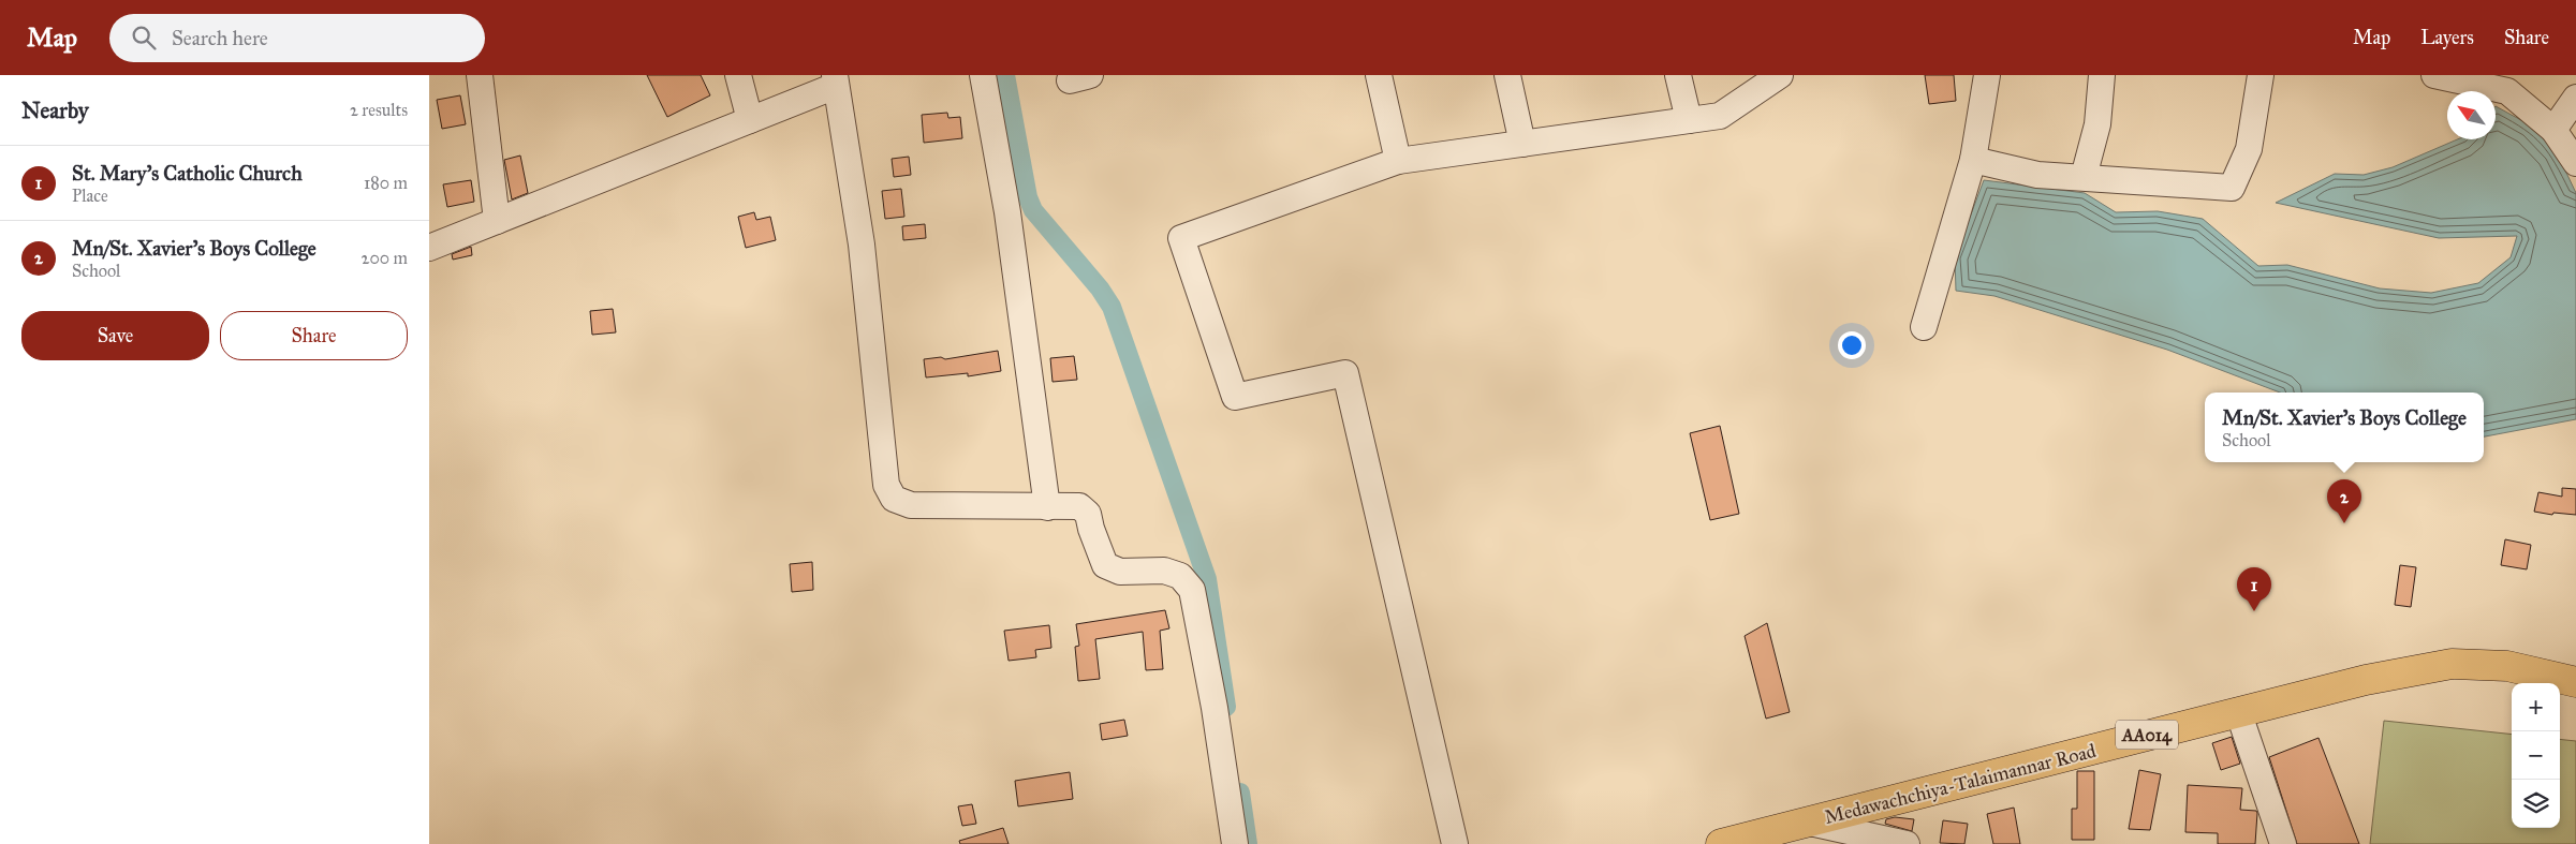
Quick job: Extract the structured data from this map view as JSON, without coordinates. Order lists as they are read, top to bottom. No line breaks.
{"streets":{"highway":["AA014","Medawachchiya-Talaimannar Road"]},"north":"top left","page":{"header":"Map","search":"Search here","nav":["Map","Layers","Share"],"heading":["Nearby","2 results"],"list":[{"mark":"1","name":"St. Mary's Catholic Church","note":"Place","value":"180 m"},{"mark":"2","name":"Mn/St. Xavier's Boys College","note":"School","value":"200 m"}],"buttons":["Save","Share"],"popup":["Mn/St. Xavier's Boys College","School"],"pins":["2","1"],"map_buttons":["+","−"]}}
